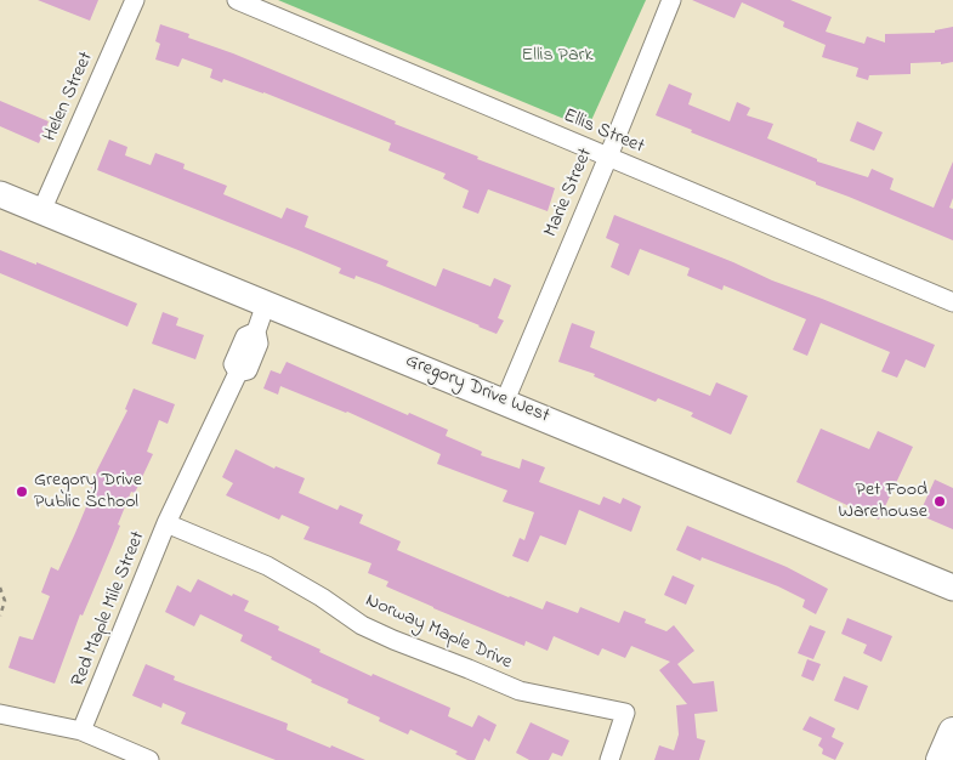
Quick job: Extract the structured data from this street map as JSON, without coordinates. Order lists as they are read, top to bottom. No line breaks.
{"streets":{"street":["Helen Street","Ellis Street","Marie Street","Gregory Drive West","Red Maple Mile Street","Norway Maple Drive"]},"crossings":[["Helen Street","Gregory Drive West"],["Ellis Street","Marie Street"],["Marie Street","Gregory Drive West"],["Gregory Drive West","Red Maple Mile Street"],["Red Maple Mile Street","Norway Maple Drive"]],"parks":["Ellis Park"],"places":["Gregory Drive Public School","Pet Food Warehouse"]}
